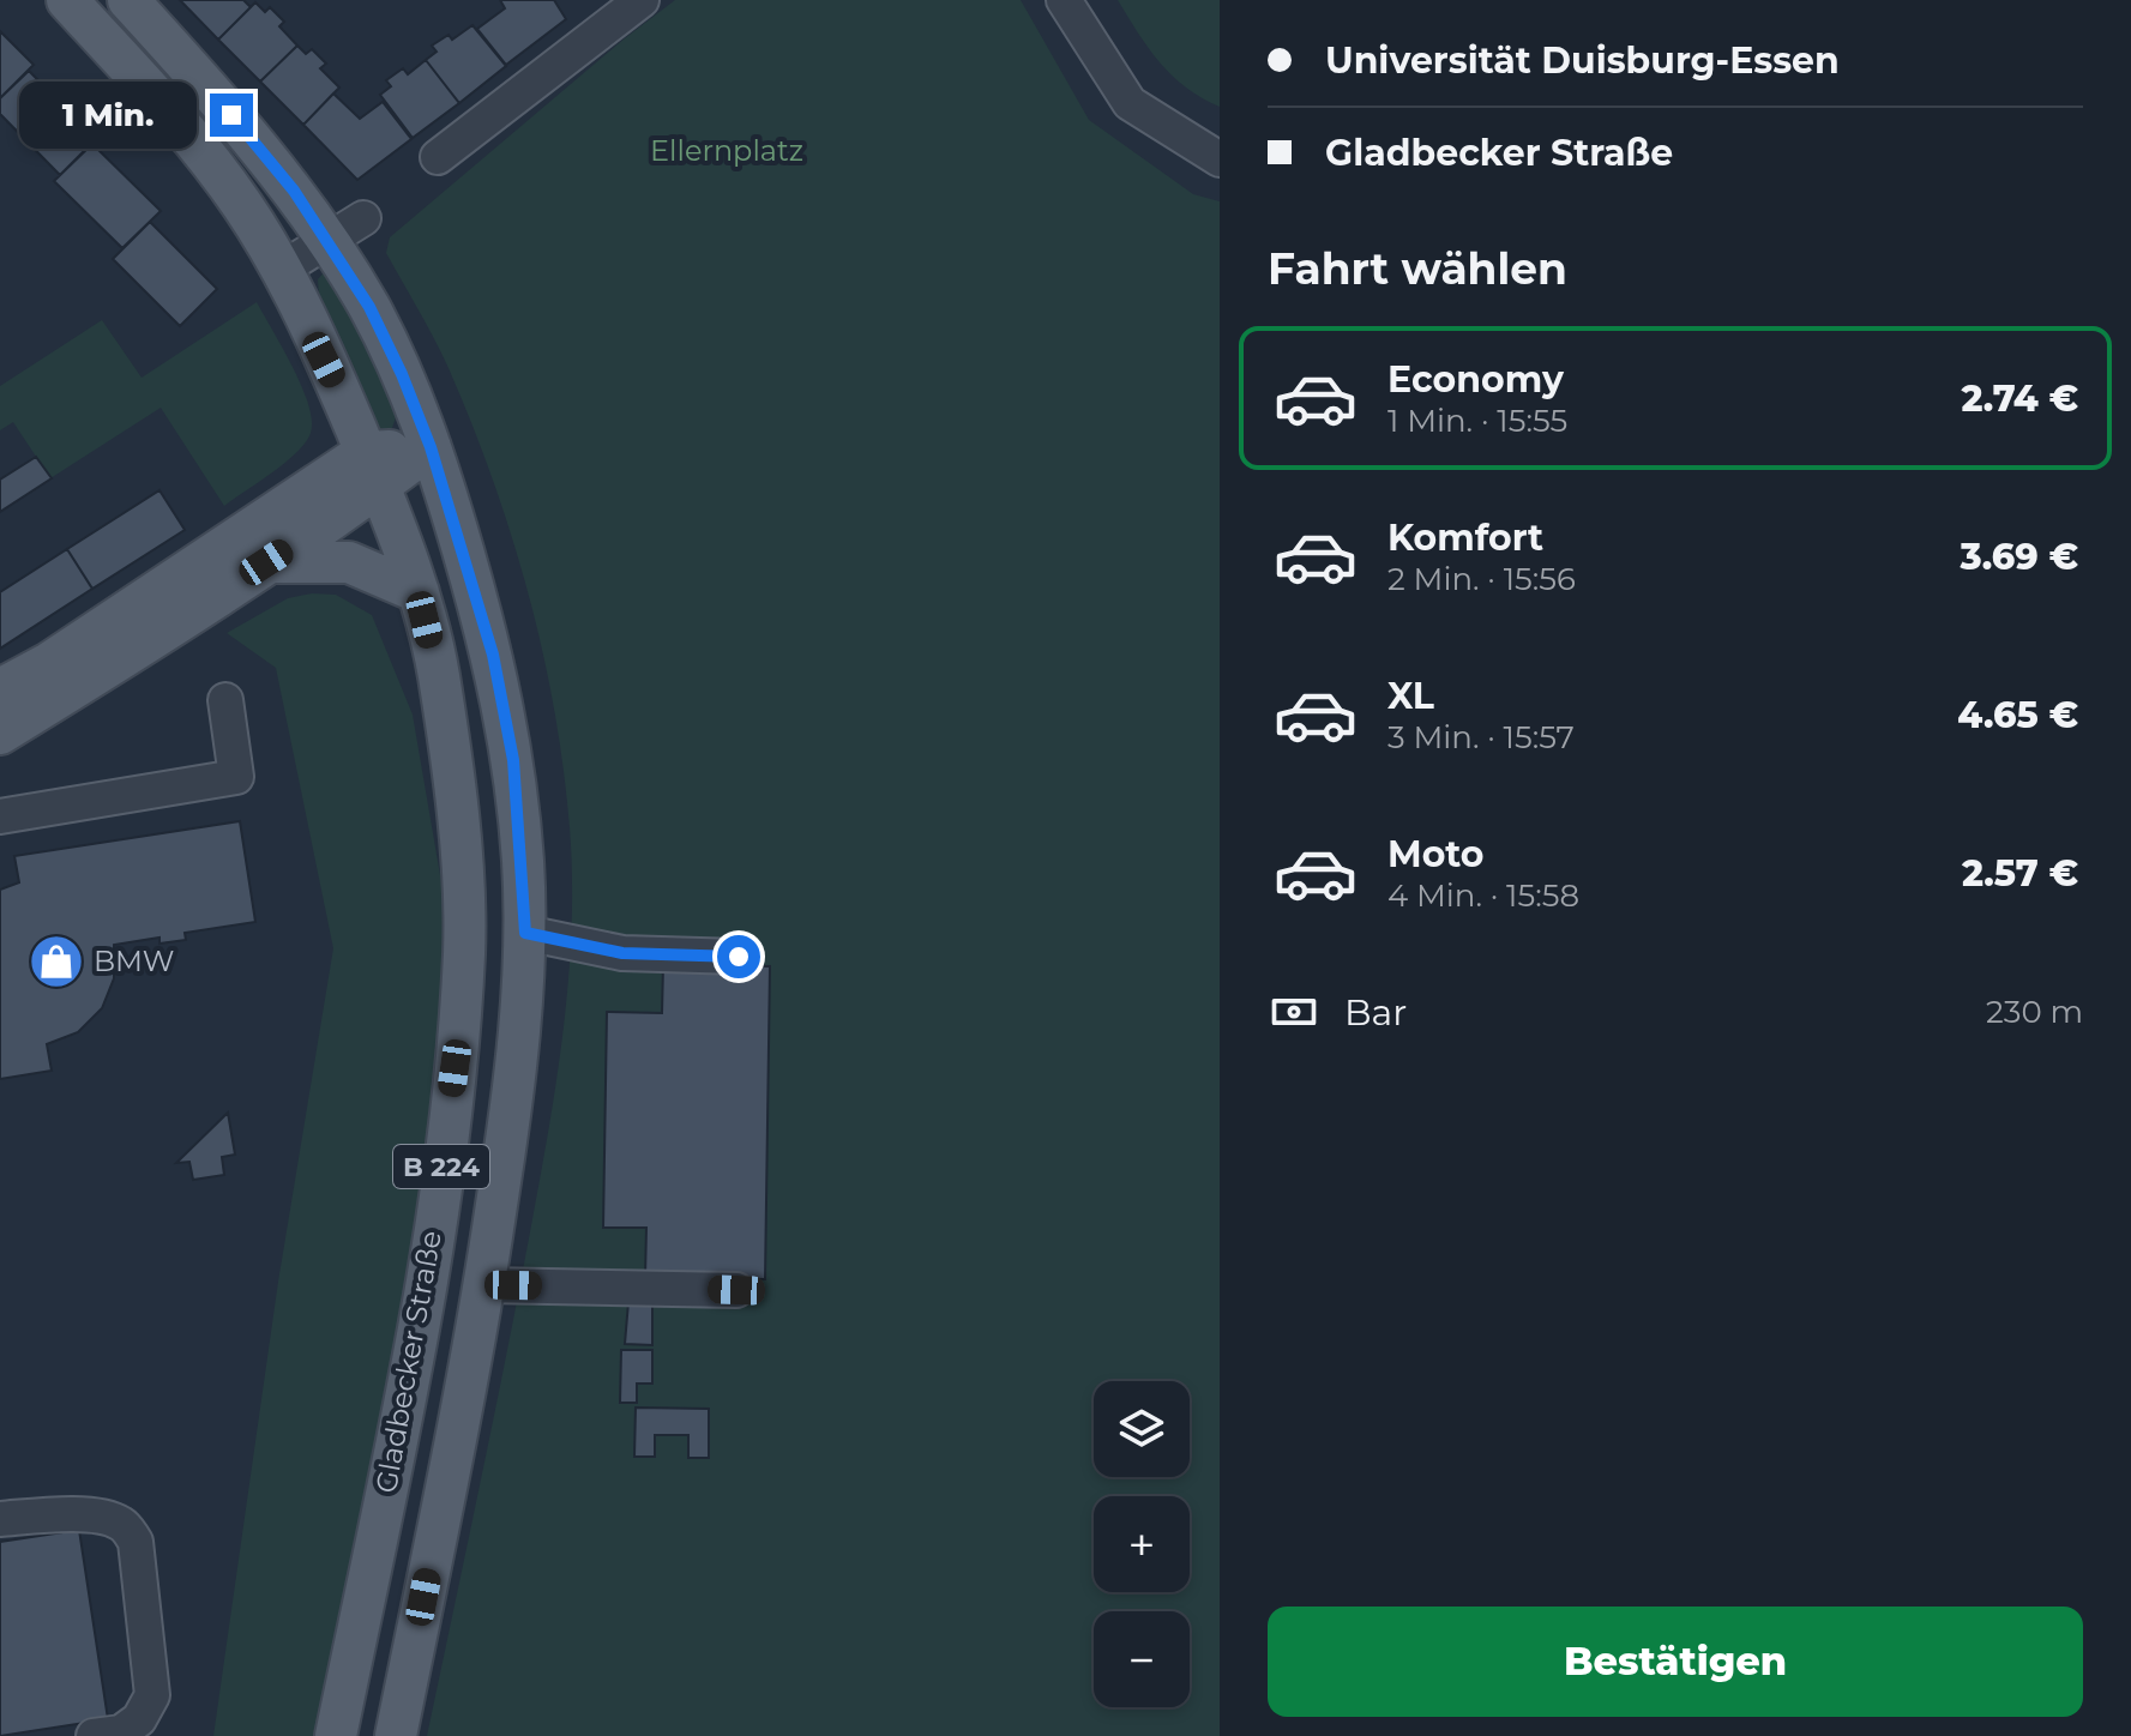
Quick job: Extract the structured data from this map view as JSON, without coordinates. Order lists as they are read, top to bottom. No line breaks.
{"streets":{"main road":["B 224","Gladbecker Straße"]},"parks":["Ellernplatz"],"places":{"shop":["BMW"]},"page":{"banner":["Universität Duisburg-Essen","Gladbecker Straße"],"bubble":"1 Min.","heading":"Fahrt wählen","list":[{"name":"Economy","note":"1 Min. · 15:55","value":"2.74 €"},{"name":"Komfort","note":"2 Min. · 15:56","value":"3.69 €"},{"name":"XL","note":"3 Min. · 15:57","value":"4.65 €"},{"name":"Moto","note":"4 Min. · 15:58","value":"2.57 €"}],"pay":["Bar","230 m"],"map_buttons":["+","−"],"buttons":"Bestätigen"}}
